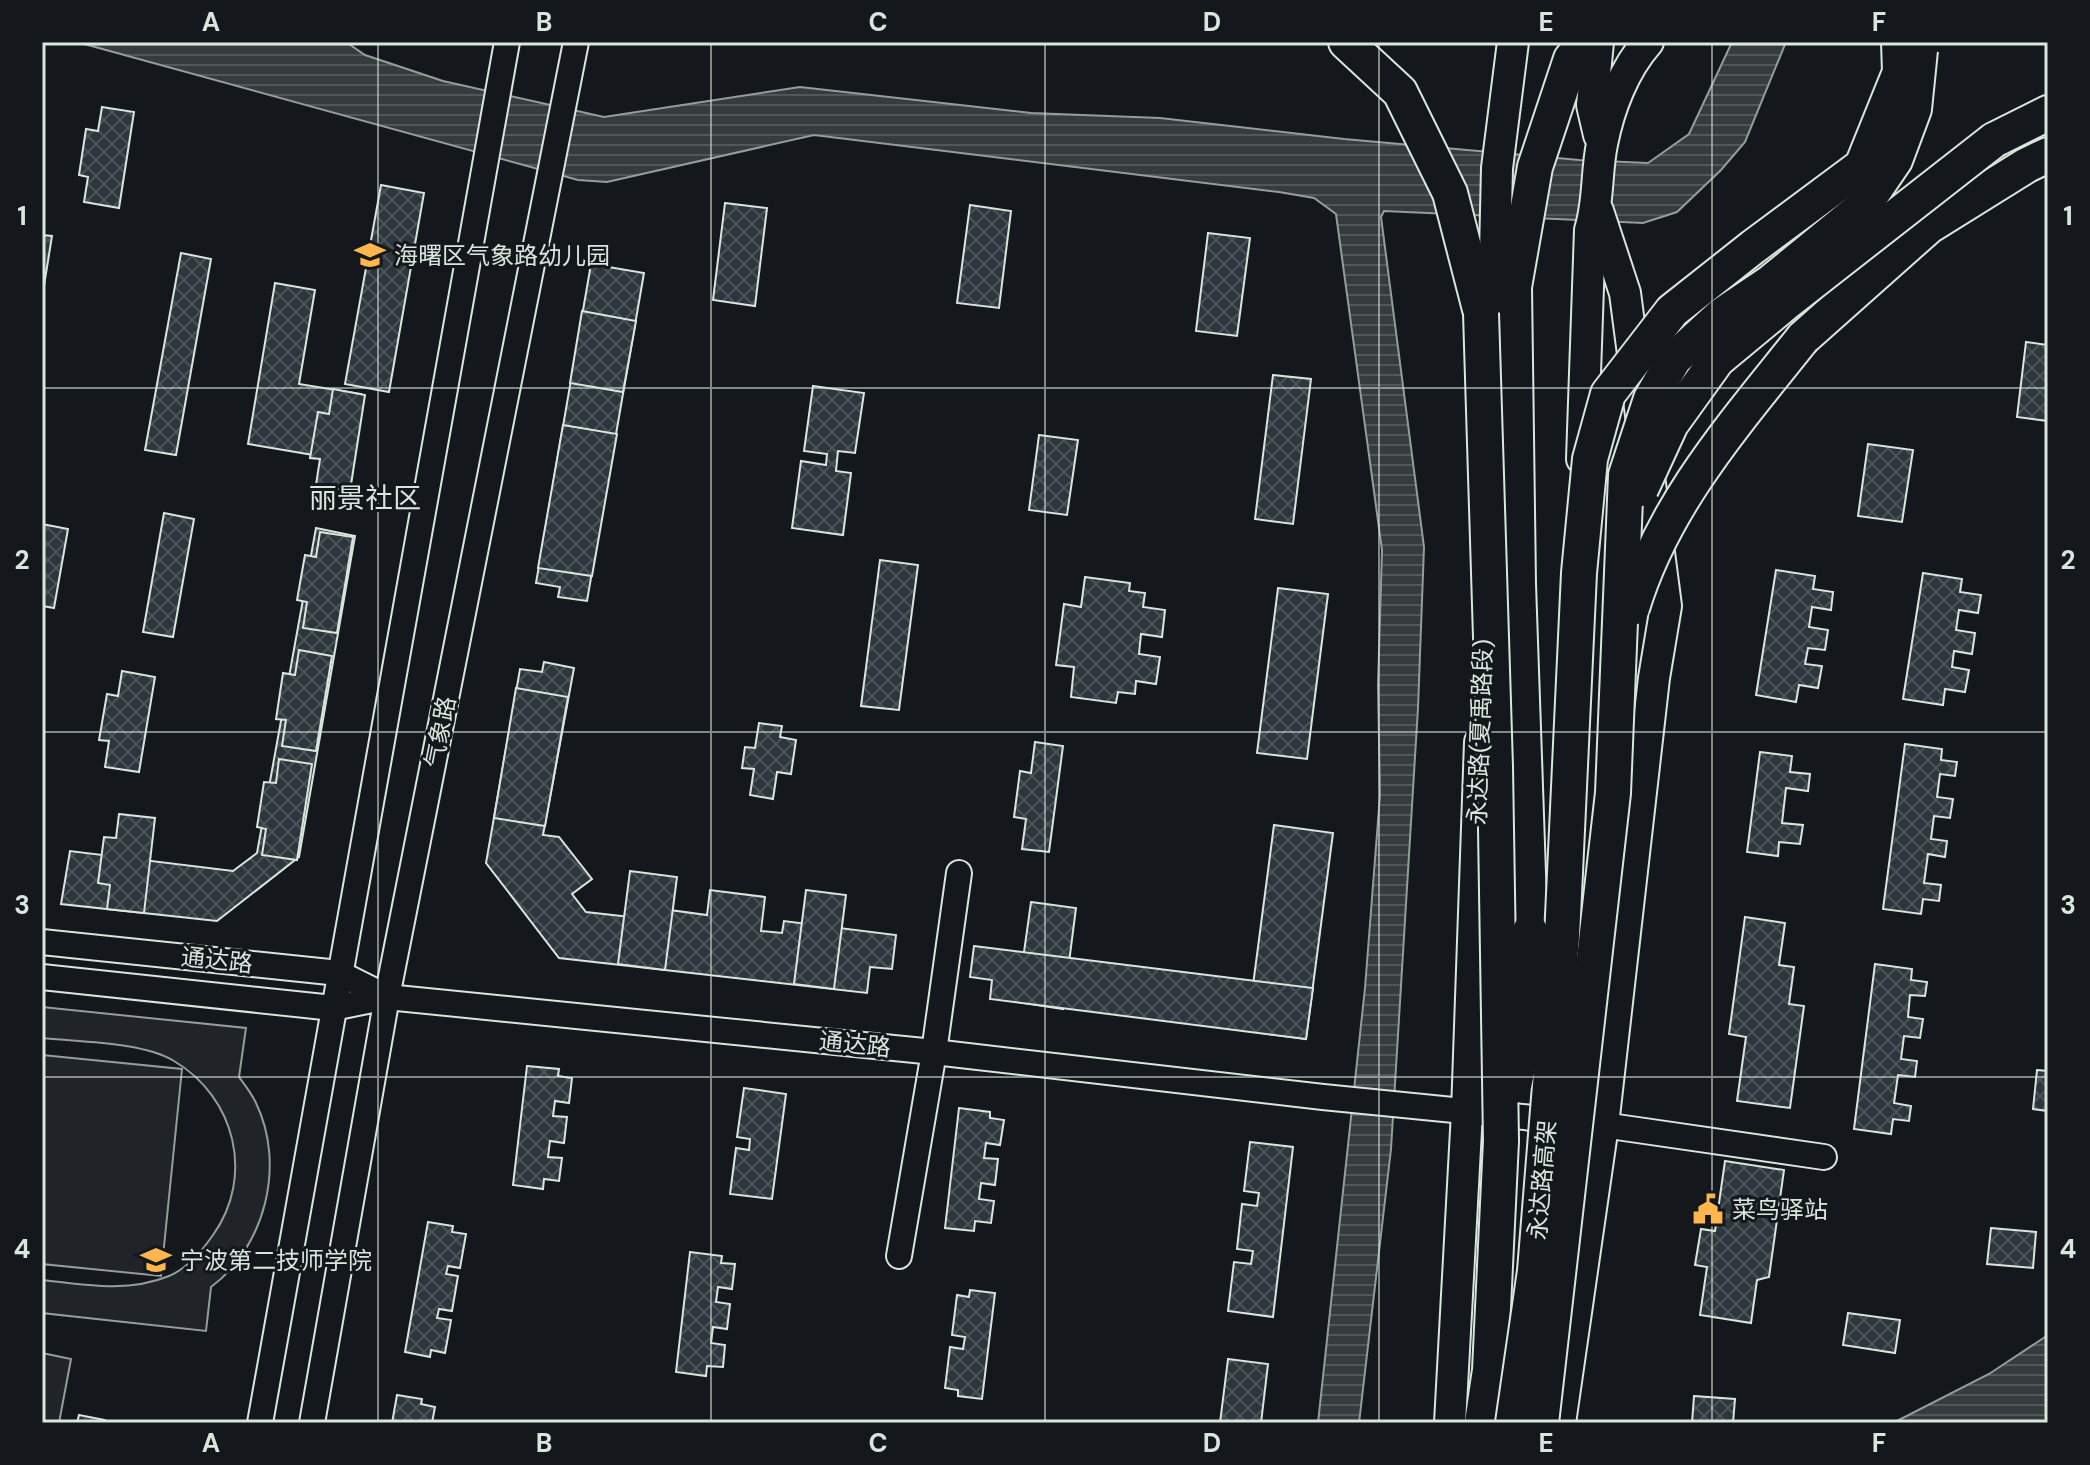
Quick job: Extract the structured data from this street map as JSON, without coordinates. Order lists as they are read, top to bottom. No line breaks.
{"streets":{"highway":["永达路高架"],"main road":["永达路(夏禹路段)"],"street":["气象路","通达路"]},"crossings":[["气象路","通达路"],["永达路(夏禹路段)","通达路"]],"districts":["丽景社区"],"places":{"school or university":["海曙区气象路幼儿园","宁波第二技师学院"],"public building":["菜鸟驿站"]},"grid":{"columns":["A","B","C","D","E","F"],"rows":["1","2","3","4"]}}
